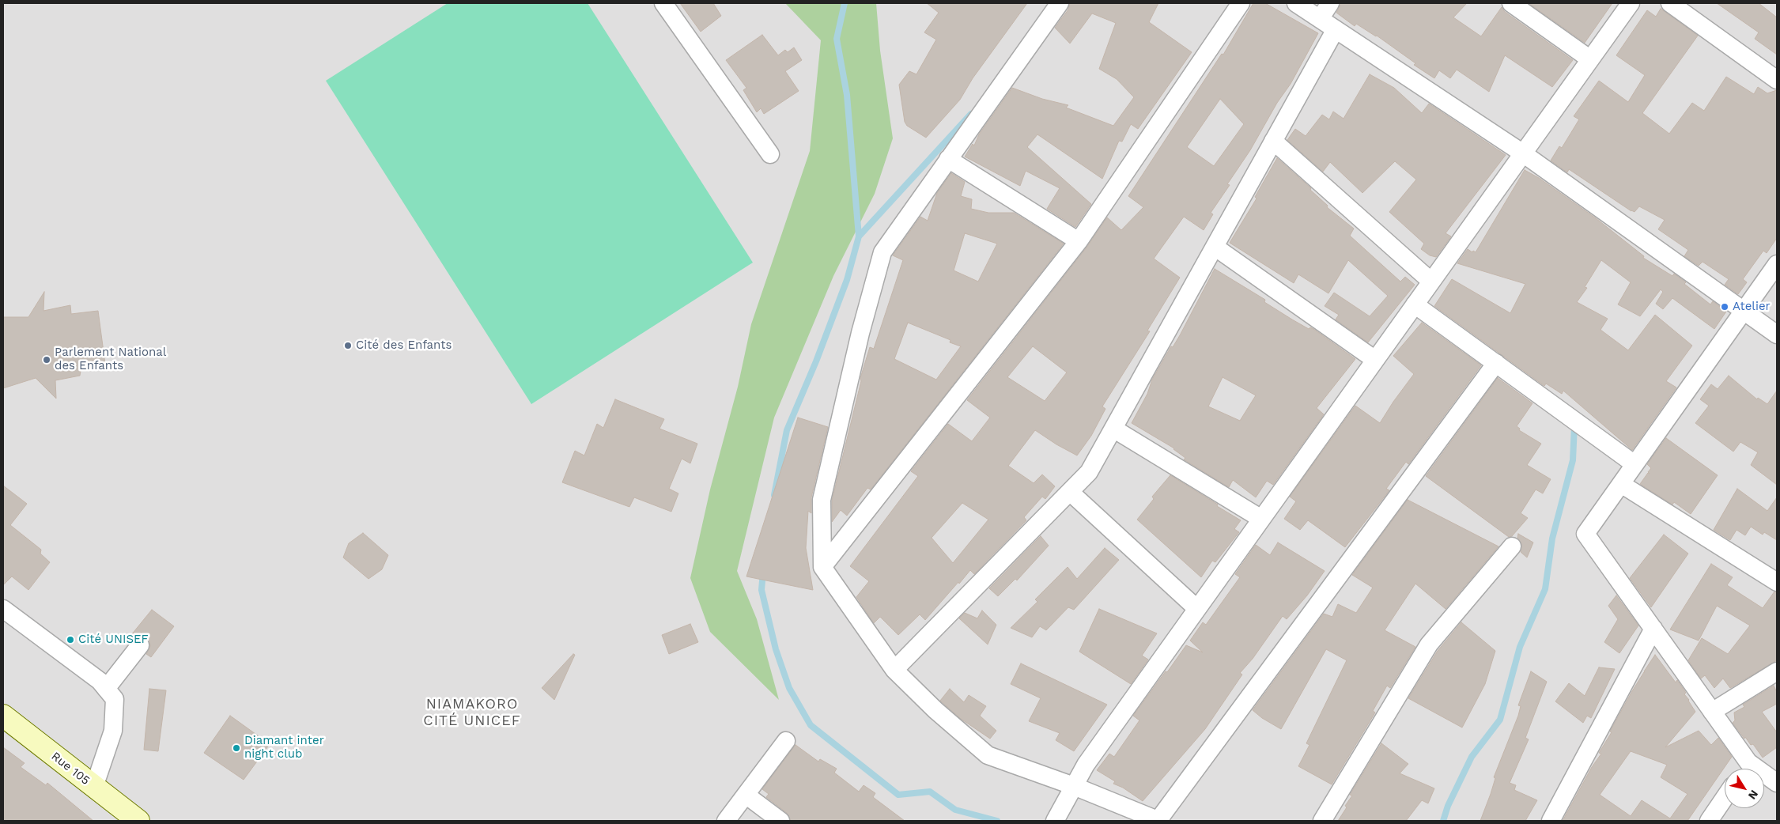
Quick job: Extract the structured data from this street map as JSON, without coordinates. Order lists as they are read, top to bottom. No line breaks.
{"streets":{"street":["Rue 105"]},"districts":["NIAMAKORO CITÉ UNICEF"],"places":["Atelier","Cité des Enfants","Parlement National des Enfants","Cité UNISEF","Diamant inter night club"],"north":"bottom right"}
